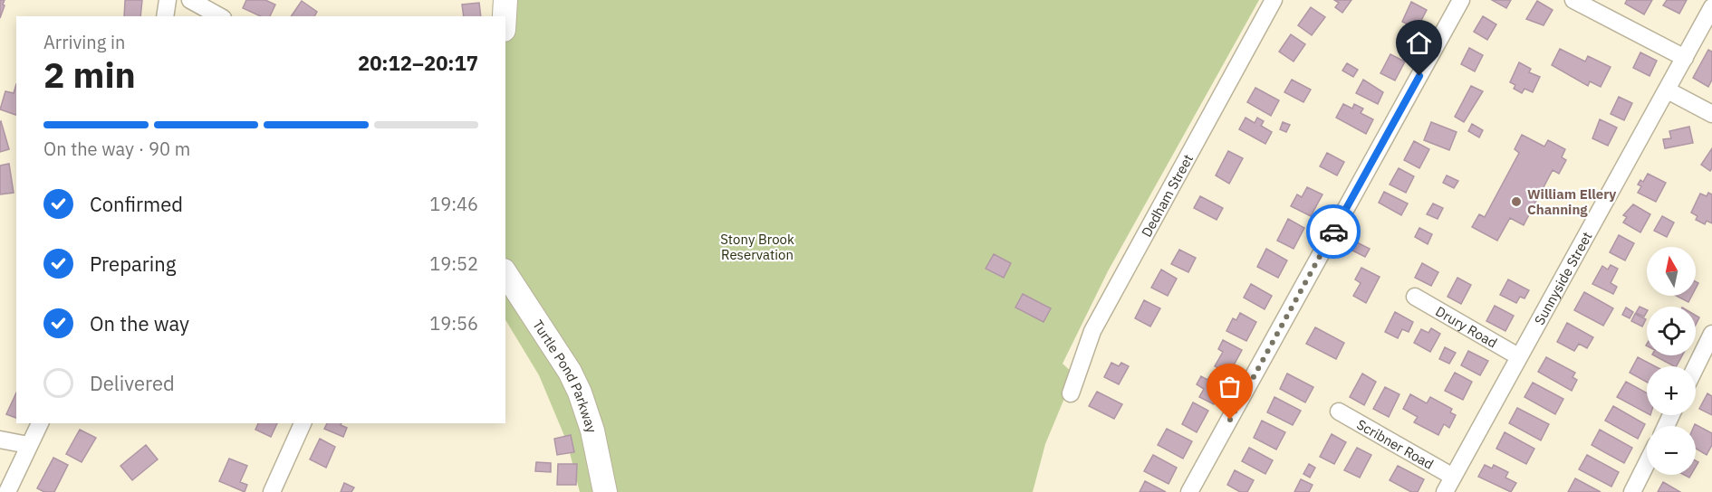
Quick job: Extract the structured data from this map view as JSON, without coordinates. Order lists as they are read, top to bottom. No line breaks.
{"streets":{"main road":["Turtle Pond Parkway"],"street":["Dedham Street","Sunnyside Street","Drury Road","Scribner Road"]},"crossings":[["Sunnyside Street","Drury Road"],["Sunnyside Street","Scribner Road"]],"parks":["Stony Brook Reservation"],"places":["William Ellery Channing"],"north":"top","page":{"heading":["2 min","Arriving in","20:12–20:17"],"bar":"On the way · 90 m","list":[["Confirmed","19:46"],["Preparing","19:52"],["On the way","19:56"],"Delivered"],"map_buttons":["+","−"]}}
